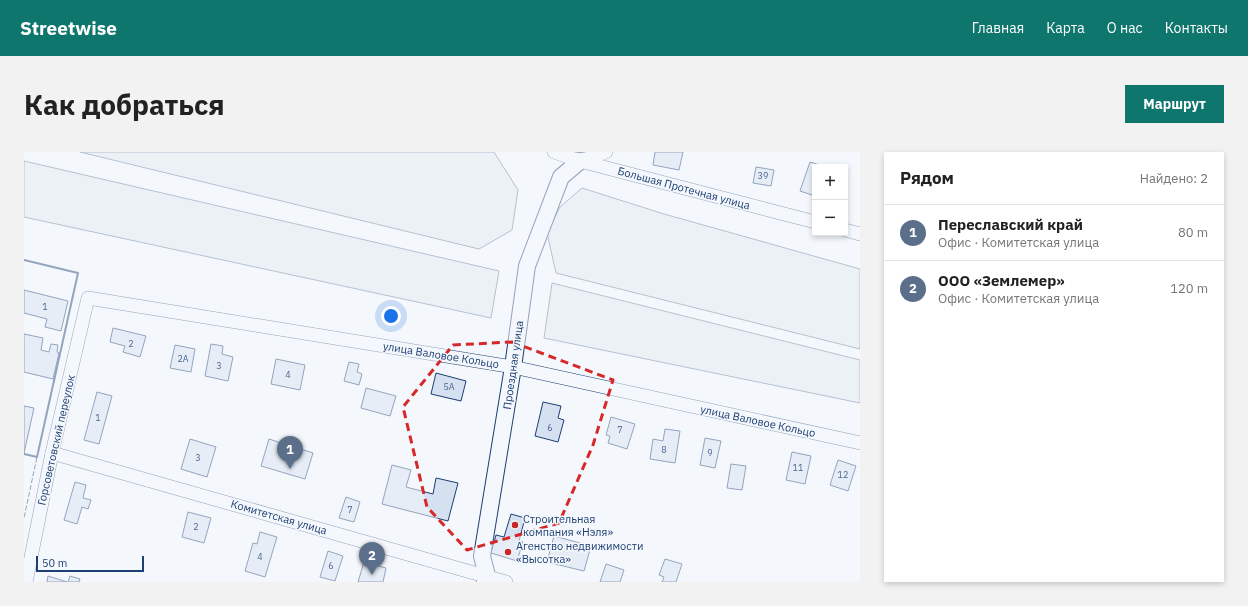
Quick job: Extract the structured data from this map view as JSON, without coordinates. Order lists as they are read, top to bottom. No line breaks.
{"streets":{"street":["Большая Протечная улица","улица Валовое Кольцо","Проездная улица","Горсоветовский переулок","Комитетская улица"]},"crossings":[["Большая Протечная улица","Проездная улица"],["улица Валовое Кольцо","Проездная улица"],["улица Валовое Кольцо","Горсоветовский переулок"],["Проездная улица","Комитетская улица"],["Горсоветовский переулок","Комитетская улица"]],"places":["Строительная компания «Нэля»","Агенство недвижимости «Высотка»"],"house_numbers":["39","1","2","2А","3","4","5А","1","6","7","8","9","3","11","12","7","2","4","6"],"scale_bar":"50 m","page":{"header":"Streetwise","nav":["Главная","Карта","О нас","Контакты"],"buttons":"Маршрут","title":"Как добраться","heading":["Рядом","Найдено: 2"],"map_buttons":["+","−"],"list":[{"mark":"1","name":"Переславский край","note":"Офис · Комитетская улица","value":"80 m"},{"mark":"2","name":"ООО «Землемер»","note":"Офис · Комитетская улица","value":"120 m"}],"pins":["1","2"],"scale":"50 m"}}
